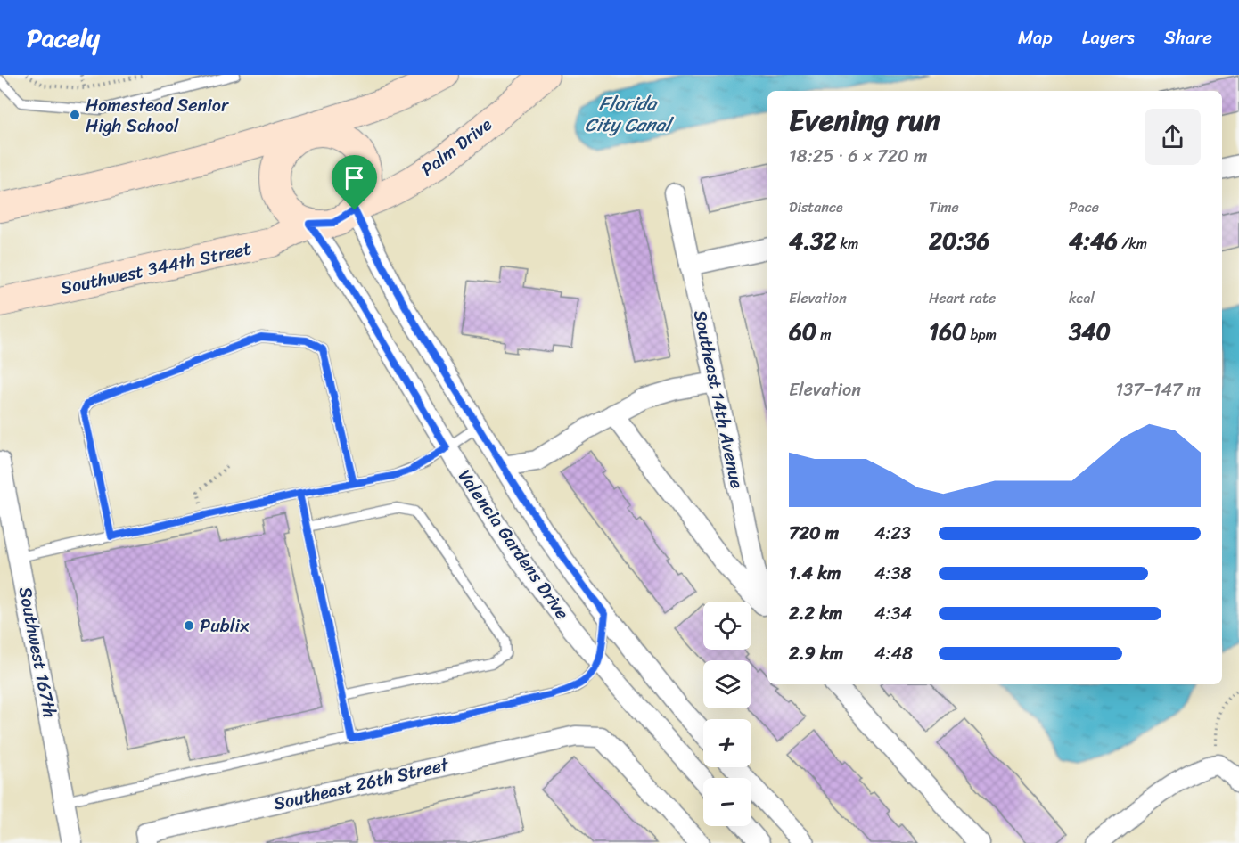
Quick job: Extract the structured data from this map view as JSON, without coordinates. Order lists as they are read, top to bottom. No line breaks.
{"streets":{"main road":["Palm Drive","Southwest 344th Street"],"street":["Southeast 14th Avenue","Valencia Gardens Drive","Southwest 167th","Southeast 26th Street"]},"crossings":[["Palm Drive","Southwest 344th Street"],["Palm Drive","Valencia Gardens Drive"],["Southwest 344th Street","Valencia Gardens Drive"]],"water":["Florida City Canal"],"places":["Homestead Senior High School","Publix"],"page":{"header":"Pacely","nav":["Map","Layers","Share"],"heading":["Evening run","18:25 · 6 × 720 m"],"stats":[["Distance","4.32 km"],["Time","20:36"],["Pace","4:46 /km"],["Elevation","60 m"],["Heart rate","160 bpm"],["kcal","340"]],"chart":["Elevation","137–147 m"],"list":[{"name":"720 m","note":"4:23"},{"name":"1.4 km","note":"4:38"},{"name":"2.2 km","note":"4:34"},{"name":"2.9 km","note":"4:48"}],"map_buttons":["+","−"]}}
